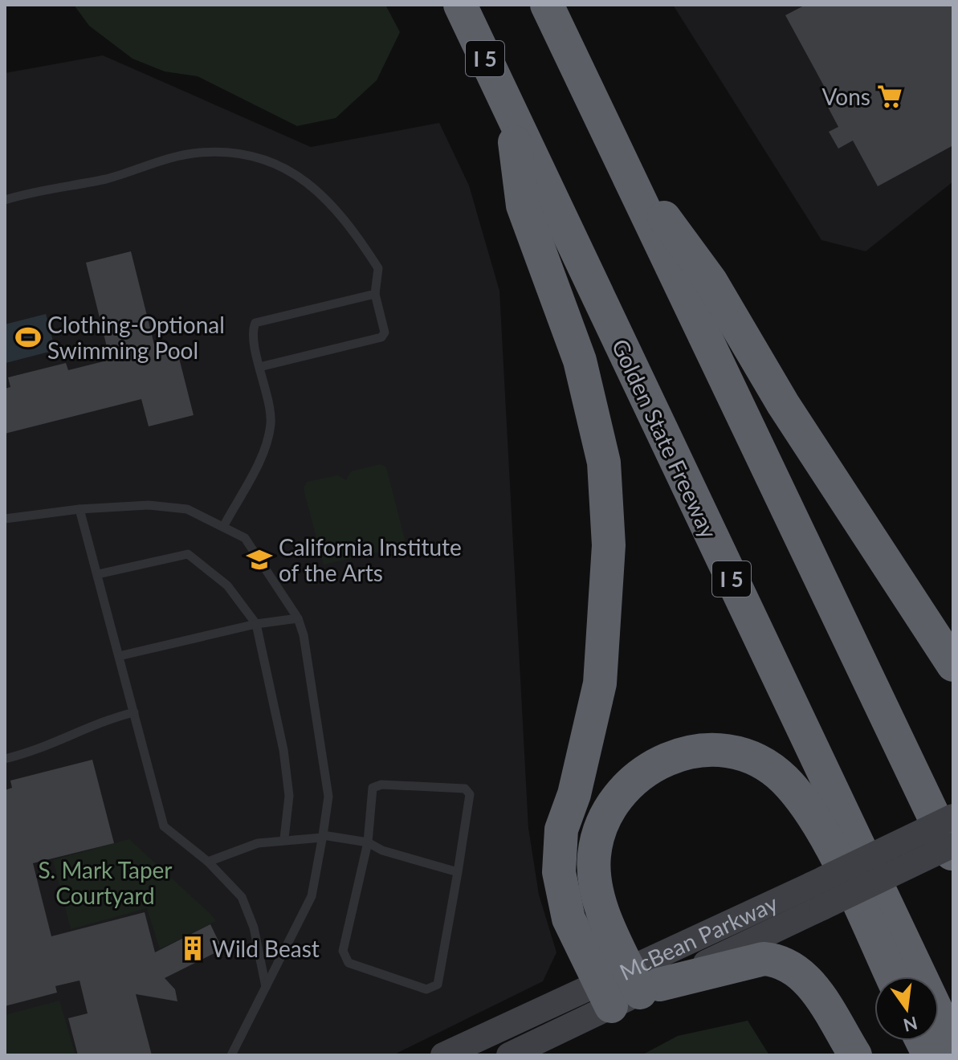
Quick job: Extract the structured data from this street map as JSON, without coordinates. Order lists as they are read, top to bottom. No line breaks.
{"streets":{"highway":["I 5","Golden State Freeway"],"main road":["McBean Parkway"]},"parks":["S. Mark Taper Courtyard"],"places":{"supermarket":["Vons"],"sports":["Clothing-Optional Swimming Pool"],"school or university":["California Institute of the Arts"],"building":["Wild Beast"]},"north":"bottom"}
